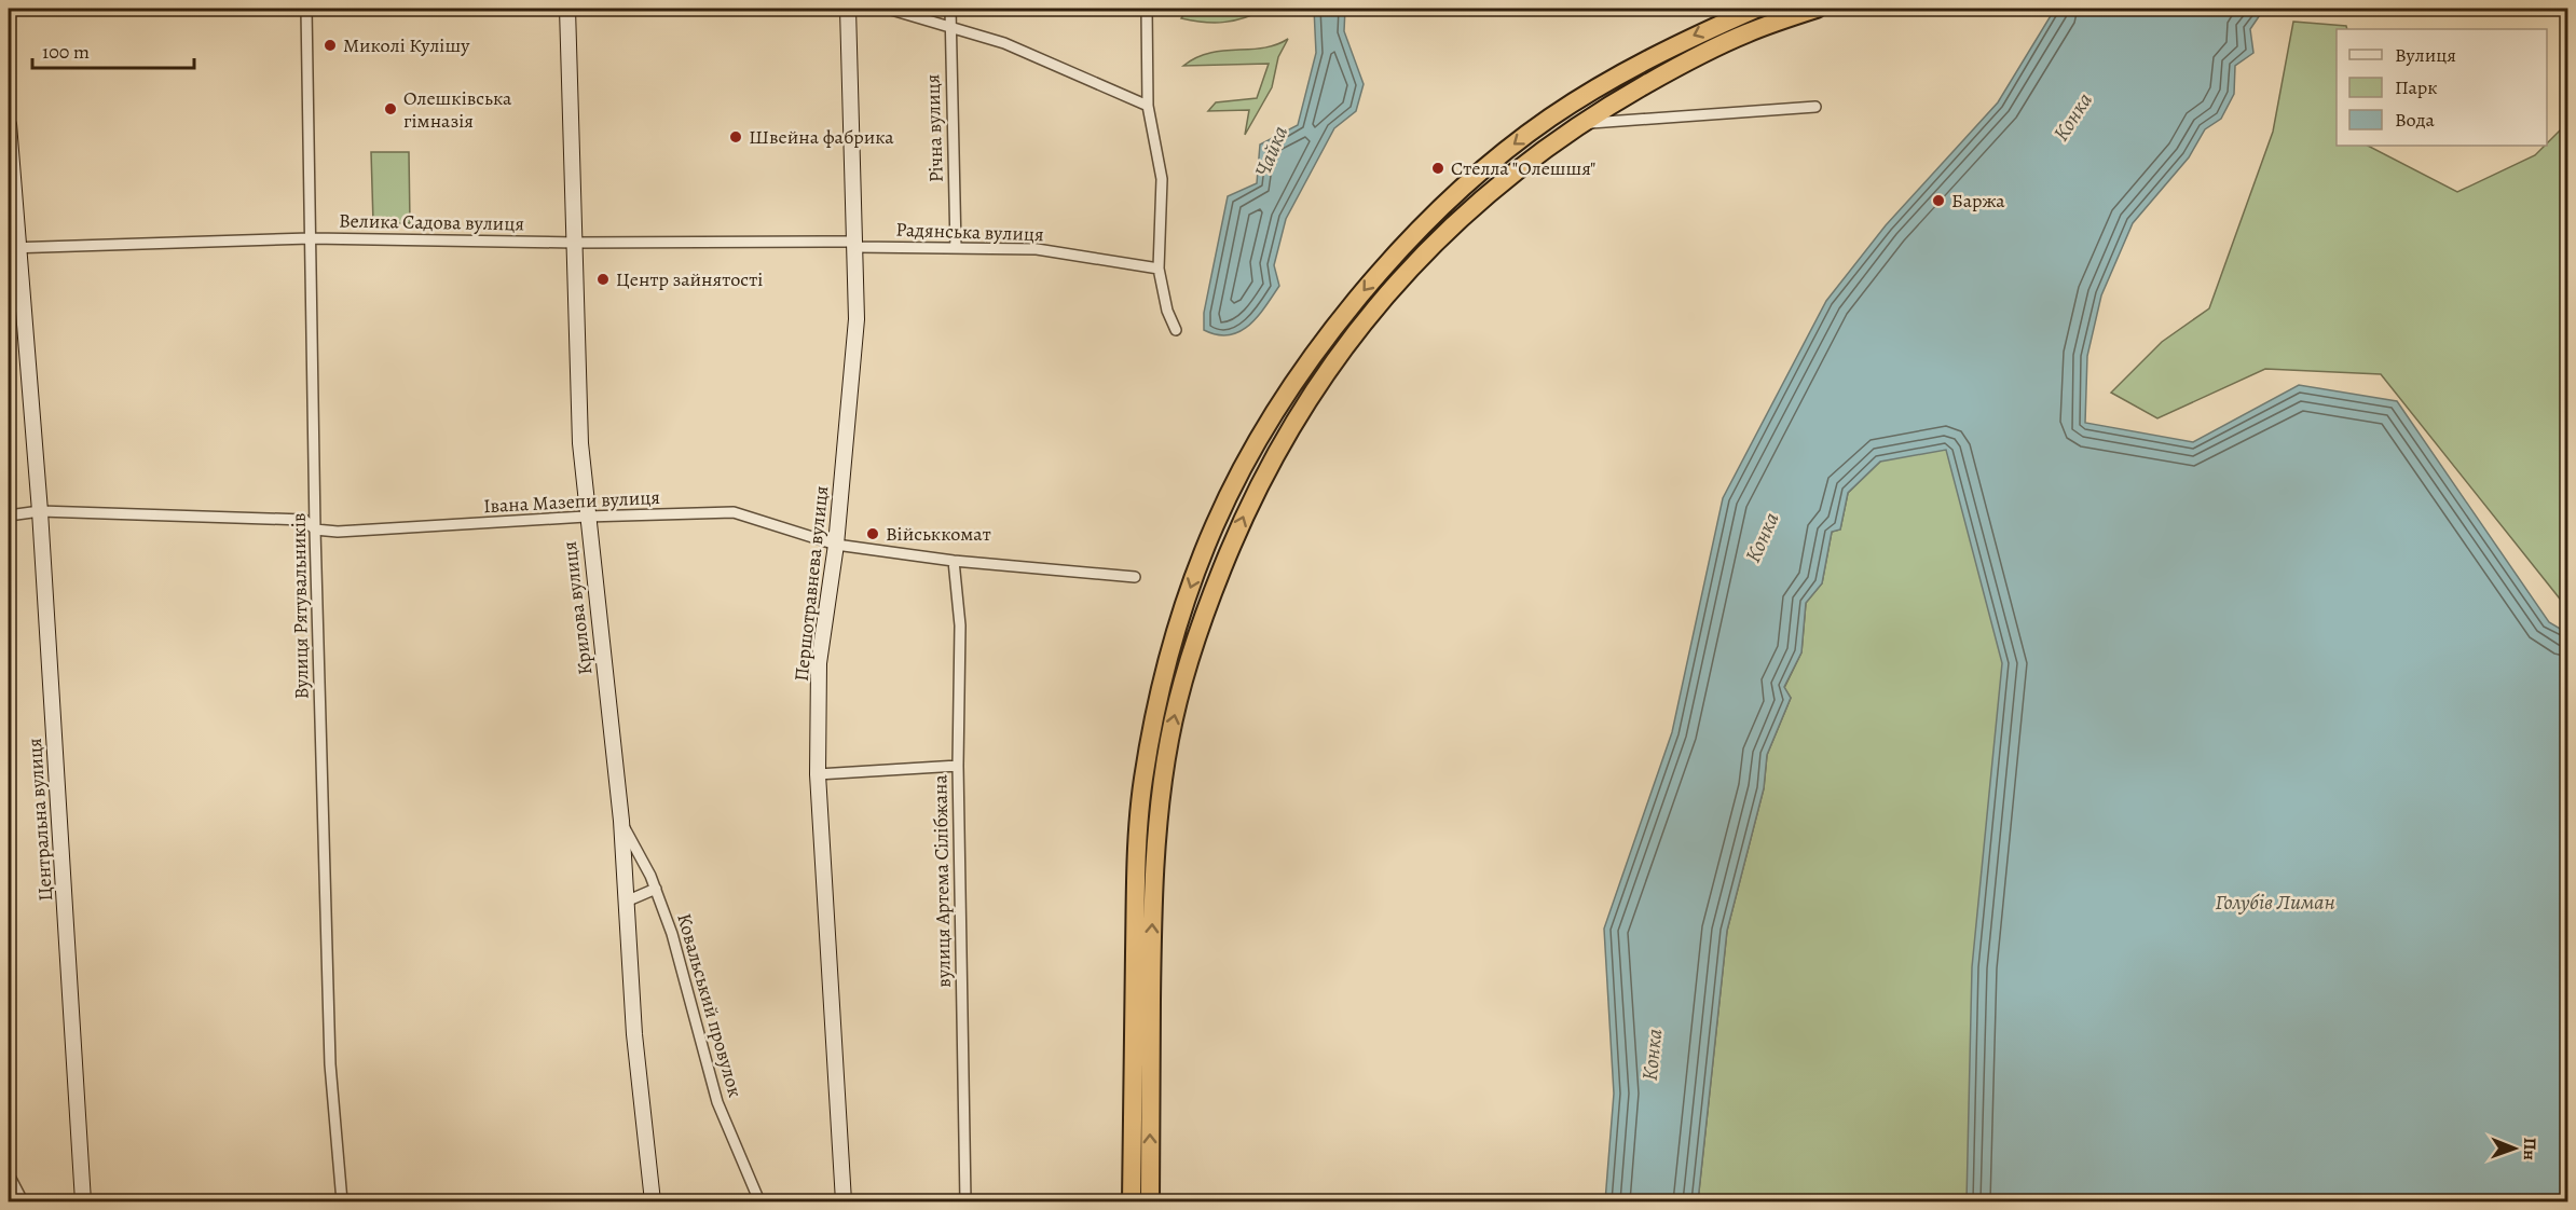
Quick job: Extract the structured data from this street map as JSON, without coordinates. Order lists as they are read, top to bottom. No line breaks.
{"streets":{"street":["Річна вулиця","Велика Садова вулиця","Радянська вулиця","Івана Мазепи вулиця","Першотравнева вулиця","Вулиця Рятувальників","Крилова вулиця","Центральна вулиця","вулиця Артема Сілібжана","Ковальський провулок"]},"crossings":[["Річна вулиця","Радянська вулиця"],["Велика Садова вулиця","Радянська вулиця"],["Велика Садова вулиця","Першотравнева вулиця"],["Велика Садова вулиця","Вулиця Рятувальників"],["Велика Садова вулиця","Крилова вулиця"],["Велика Садова вулиця","Центральна вулиця"],["Радянська вулиця","Першотравнева вулиця"],["Івана Мазепи вулиця","Першотравнева вулиця"],["Івана Мазепи вулиця","Вулиця Рятувальників"],["Івана Мазепи вулиця","Крилова вулиця"],["Івана Мазепи вулиця","Центральна вулиця"],["Івана Мазепи вулиця","вулиця Артема Сілібжана"],["Крилова вулиця","Ковальський провулок"]],"water":["Конка","Чайка","Голубів Лиман"],"places":["Миколі Кулішу","Олешківська гімназія","Швейна фабрика","Стелла \"Олешшя\"","Баржа","Центр зайнятості","Військкомат"],"legend":["Вулиця","Парк","Вода"],"scale_bar":"100 m","north":"right"}
